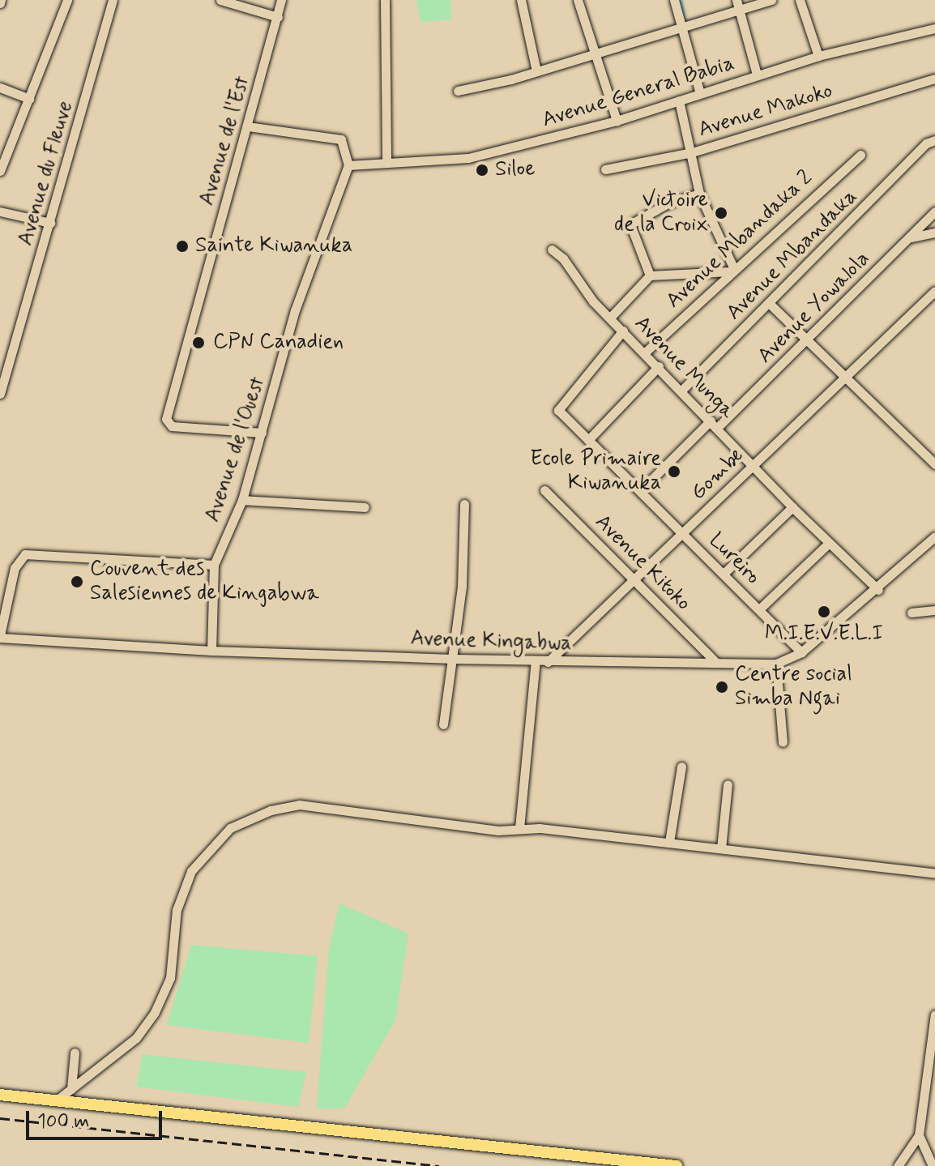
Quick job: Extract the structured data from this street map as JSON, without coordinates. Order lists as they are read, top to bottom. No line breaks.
{"streets":{"street":["Avenue General Babia","Avenue Makoko","Avenue de l'Est","Avenue du Fleuve","Avenue Mbandaka 2","Avenue Mbandaka","Avenue Yowalola","Avenue Munga","Avenue de l'Ouest","Gombe","Lureiro","Avenue Kitoko","Avenue Kingabwa"]},"crossings":[["Avenue General Babia","Avenue de l'Ouest"],["Avenue de l'Est","Avenue de l'Ouest"],["Avenue Mbandaka 2","Avenue Munga"],["Avenue Mbandaka","Avenue Munga"],["Avenue Yowalola","Avenue Munga"],["Avenue Yowalola","Lureiro"],["Avenue Munga","Gombe"],["Avenue Munga","Lureiro"],["Avenue Munga","Avenue Kingabwa"],["Avenue de l'Ouest","Avenue Kingabwa"],["Gombe","Lureiro"],["Gombe","Avenue Kitoko"],["Gombe","Avenue Kingabwa"],["Lureiro","Avenue Kingabwa"],["Avenue Kitoko","Avenue Kingabwa"]],"places":["Siloe","Victoire de la Croix","Sainte Kiwanuka","CPN Canadien","Ecole Primaire Kiwanuka","Couvent des Salesiennes de Kingabwa","M.I.E.V.E.L.I","Centre social Simba Ngai"],"scale_bar":"100 m"}
